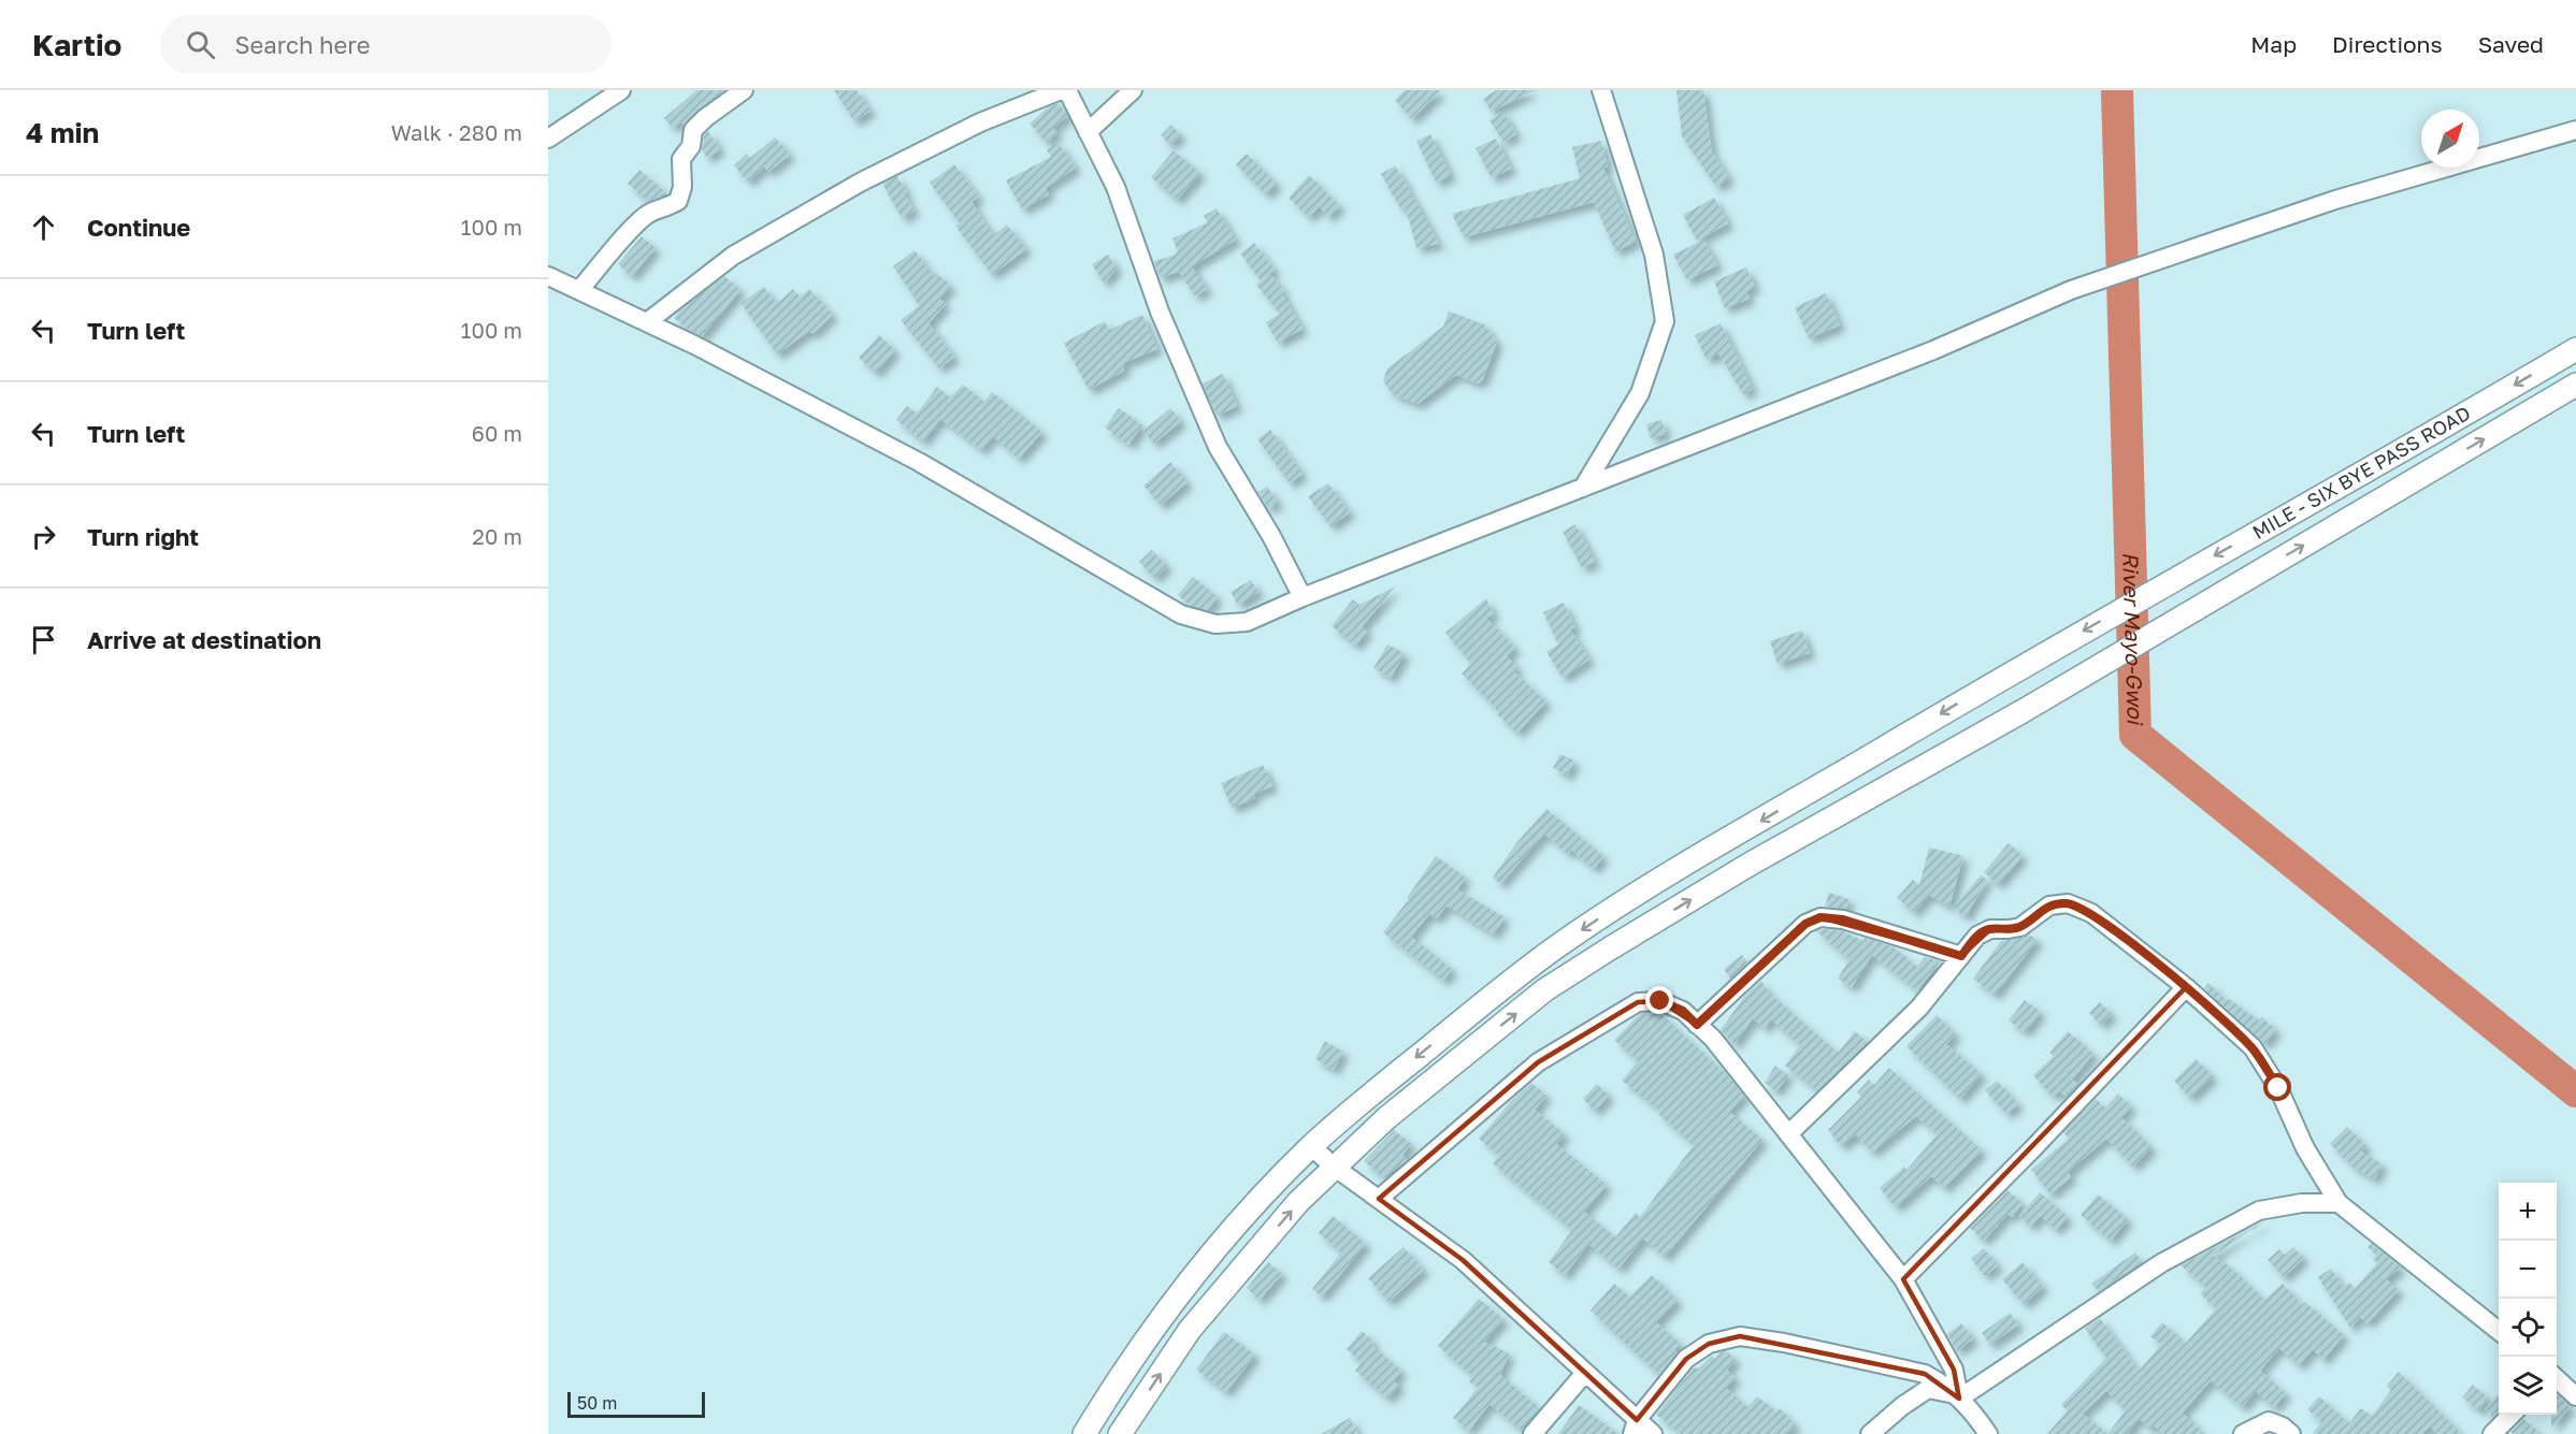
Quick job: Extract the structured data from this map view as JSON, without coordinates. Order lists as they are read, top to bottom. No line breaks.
{"streets":{"street":["MILE - SIX BYE PASS ROAD"]},"water":["River Mayo-Gwoi"],"scale_bar":"50 m","north":"top right","page":{"header":"Kartio","search":"Search here","nav":["Map","Directions","Saved"],"heading":["4 min","Walk · 280 m"],"list":[["Continue","100 m"],["Turn left","100 m"],["Turn left","60 m"],["Turn right","20 m"],"Arrive at destination"],"map_buttons":["+","−"],"scale":"50 m"}}
